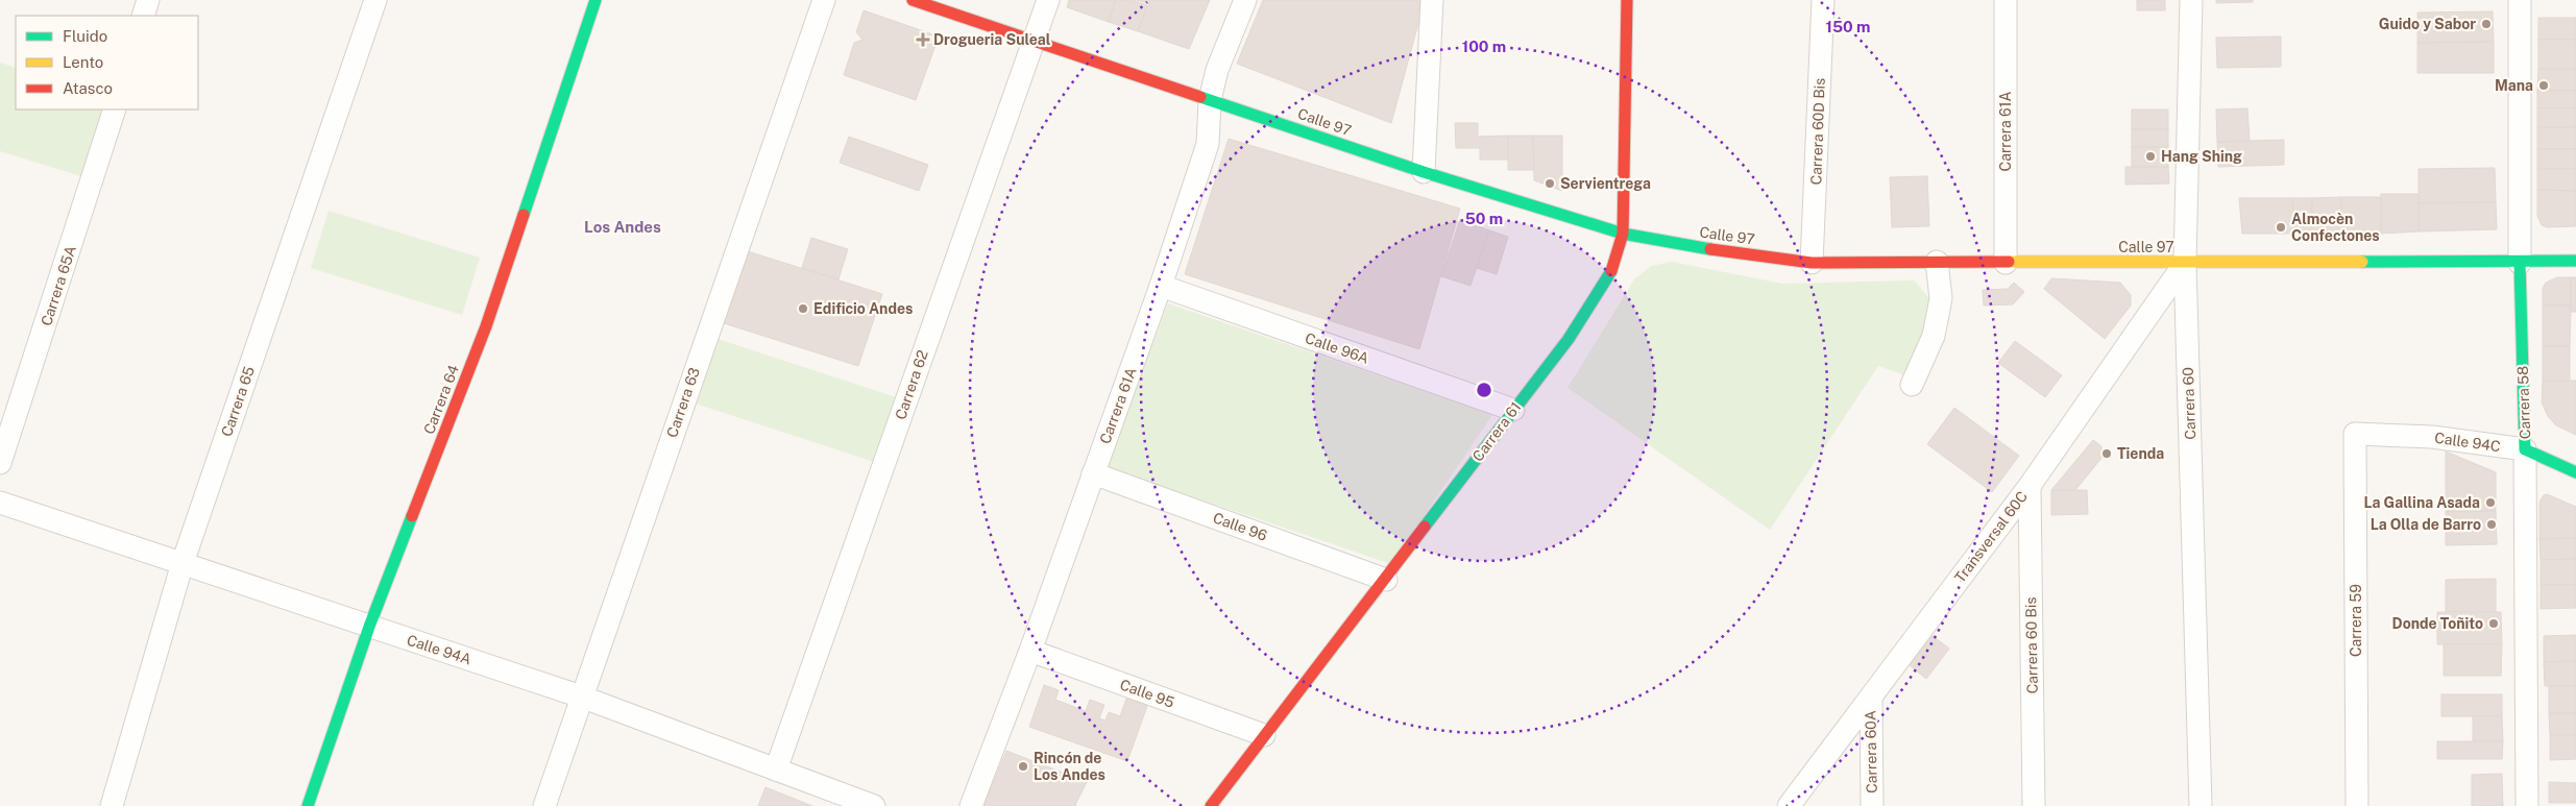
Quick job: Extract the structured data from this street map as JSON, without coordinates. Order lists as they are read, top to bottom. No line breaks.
{"streets":{"street":["Calle 97","Carrera 60D Bis","Carrera 61A","Carrera 65A","Calle 96A","Carrera 62","Carrera 64","Carrera 65","Carrera 63","Carrera 58","Carrera 60","Carrera 61","Calle 94C","Calle 96","Transversal 60C","Carrera 59","Carrera 60 Bis","Calle 94A","Calle 95","Carrera 60A"]},"crossings":[["Calle 97","Carrera 60D Bis"],["Calle 97","Carrera 61A"],["Calle 97","Carrera 62"],["Calle 97","Carrera 58"],["Calle 97","Carrera 60"],["Calle 97","Carrera 61"],["Calle 97","Transversal 60C"],["Carrera 61A","Calle 96A"],["Carrera 61A","Calle 96"],["Carrera 61A","Calle 95"],["Calle 96A","Carrera 61"],["Carrera 62","Calle 94A"],["Carrera 64","Calle 94A"],["Carrera 65","Calle 94A"],["Carrera 63","Calle 94A"],["Carrera 58","Calle 94C"],["Carrera 60","Transversal 60C"],["Carrera 61","Calle 96"],["Carrera 61","Calle 95"],["Calle 94C","Carrera 59"],["Transversal 60C","Carrera 60 Bis"],["Transversal 60C","Carrera 60A"]],"districts":["Los Andes"],"places":{"other":["Guido y Sabor","Mana","Hang Shing","Servientrega","Almocèn Confectones","Edificio Andes","Tienda","La Gallina Asada","La Olla de Barro","Donde Toñito","Rincón de Los Andes"],"health":["Drogueria Suleal"]},"legend":["Fluido","Lento","Atasco"],"rings":["150 m","100 m","50 m"]}
